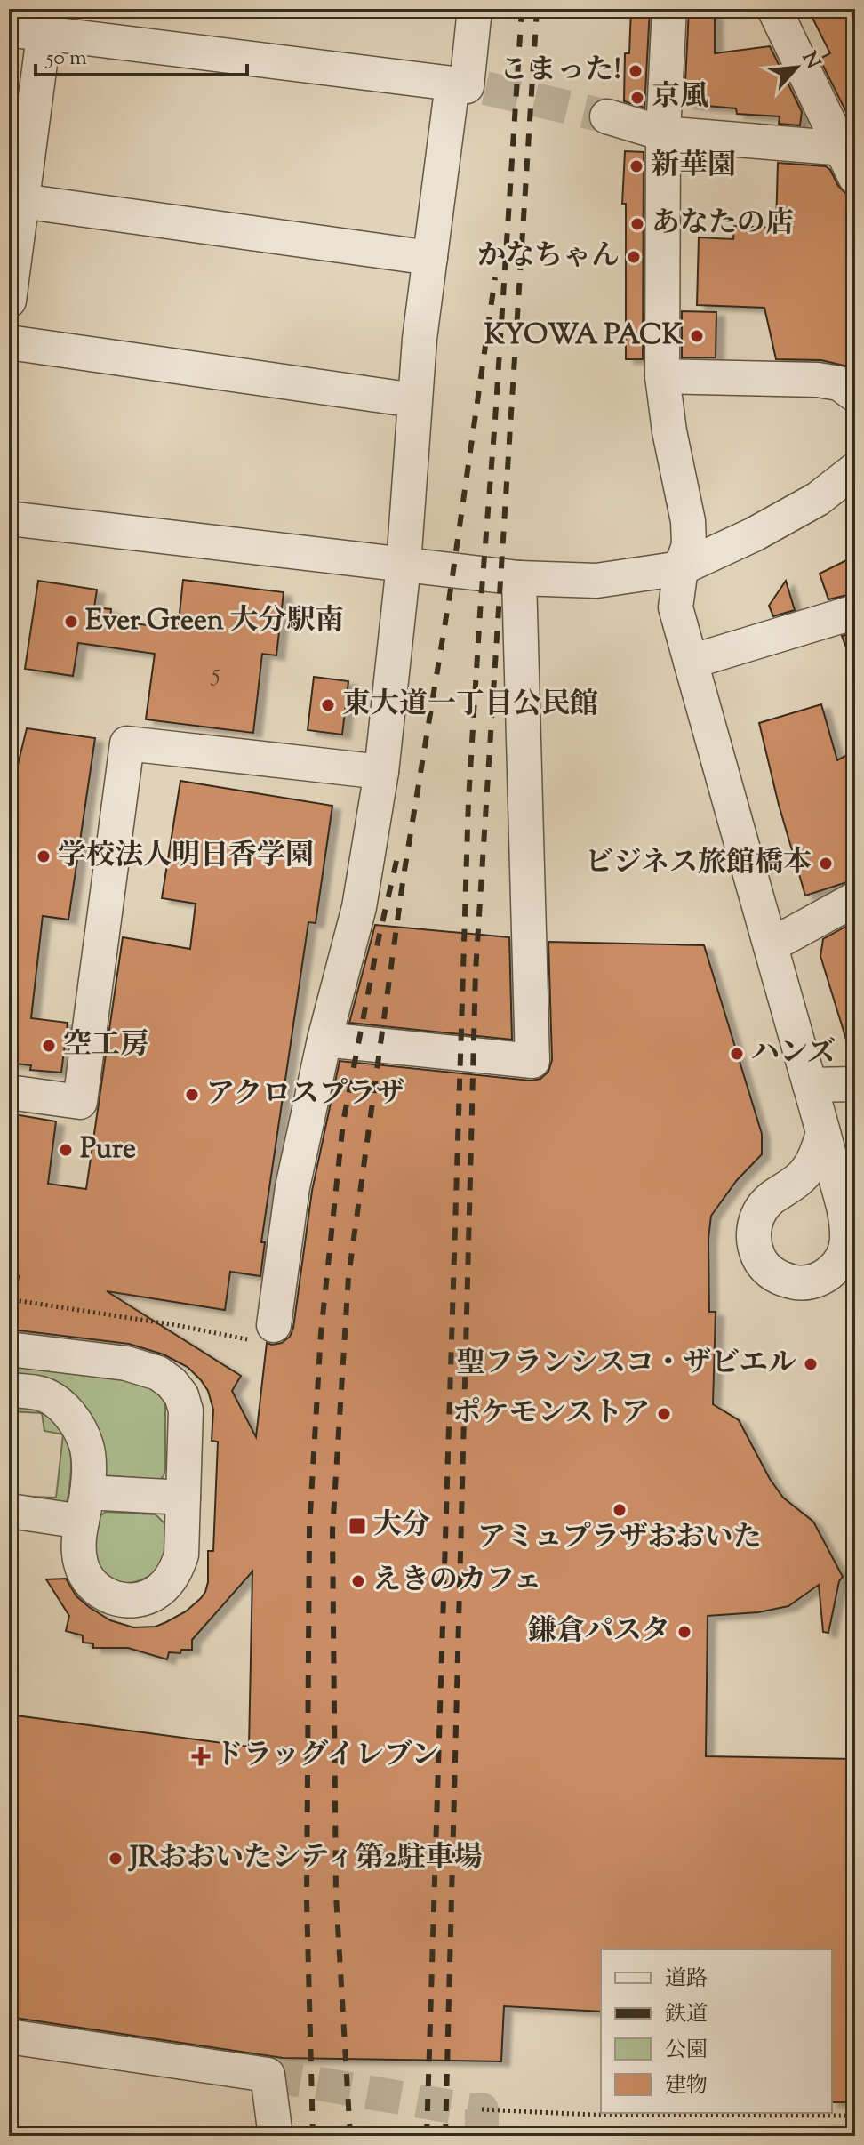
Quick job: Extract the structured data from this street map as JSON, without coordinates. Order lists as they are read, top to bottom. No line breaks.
{"places":{"other":["こまった!","京風","新華園","あなたの店","かなちゃん","KYOWA PACK","Ever Green 大分駅南","東大道一丁目公民館","学校法人明日香学園","ビジネス旅館橋本","空工房","ハンズ","アクロスプラザ","Pure","聖フランシスコ・ザビエル","ポケモンストア","アミュプラザおおいた","えきのカフェ","鎌倉パスタ","JRおおいたシティ第2駐車場"],"transit":["大分"],"health":["ドラッグイレブン"]},"house_numbers":["5"],"legend":["道路","鉄道","公園","建物"],"scale_bar":"50 m","north":"top right"}
